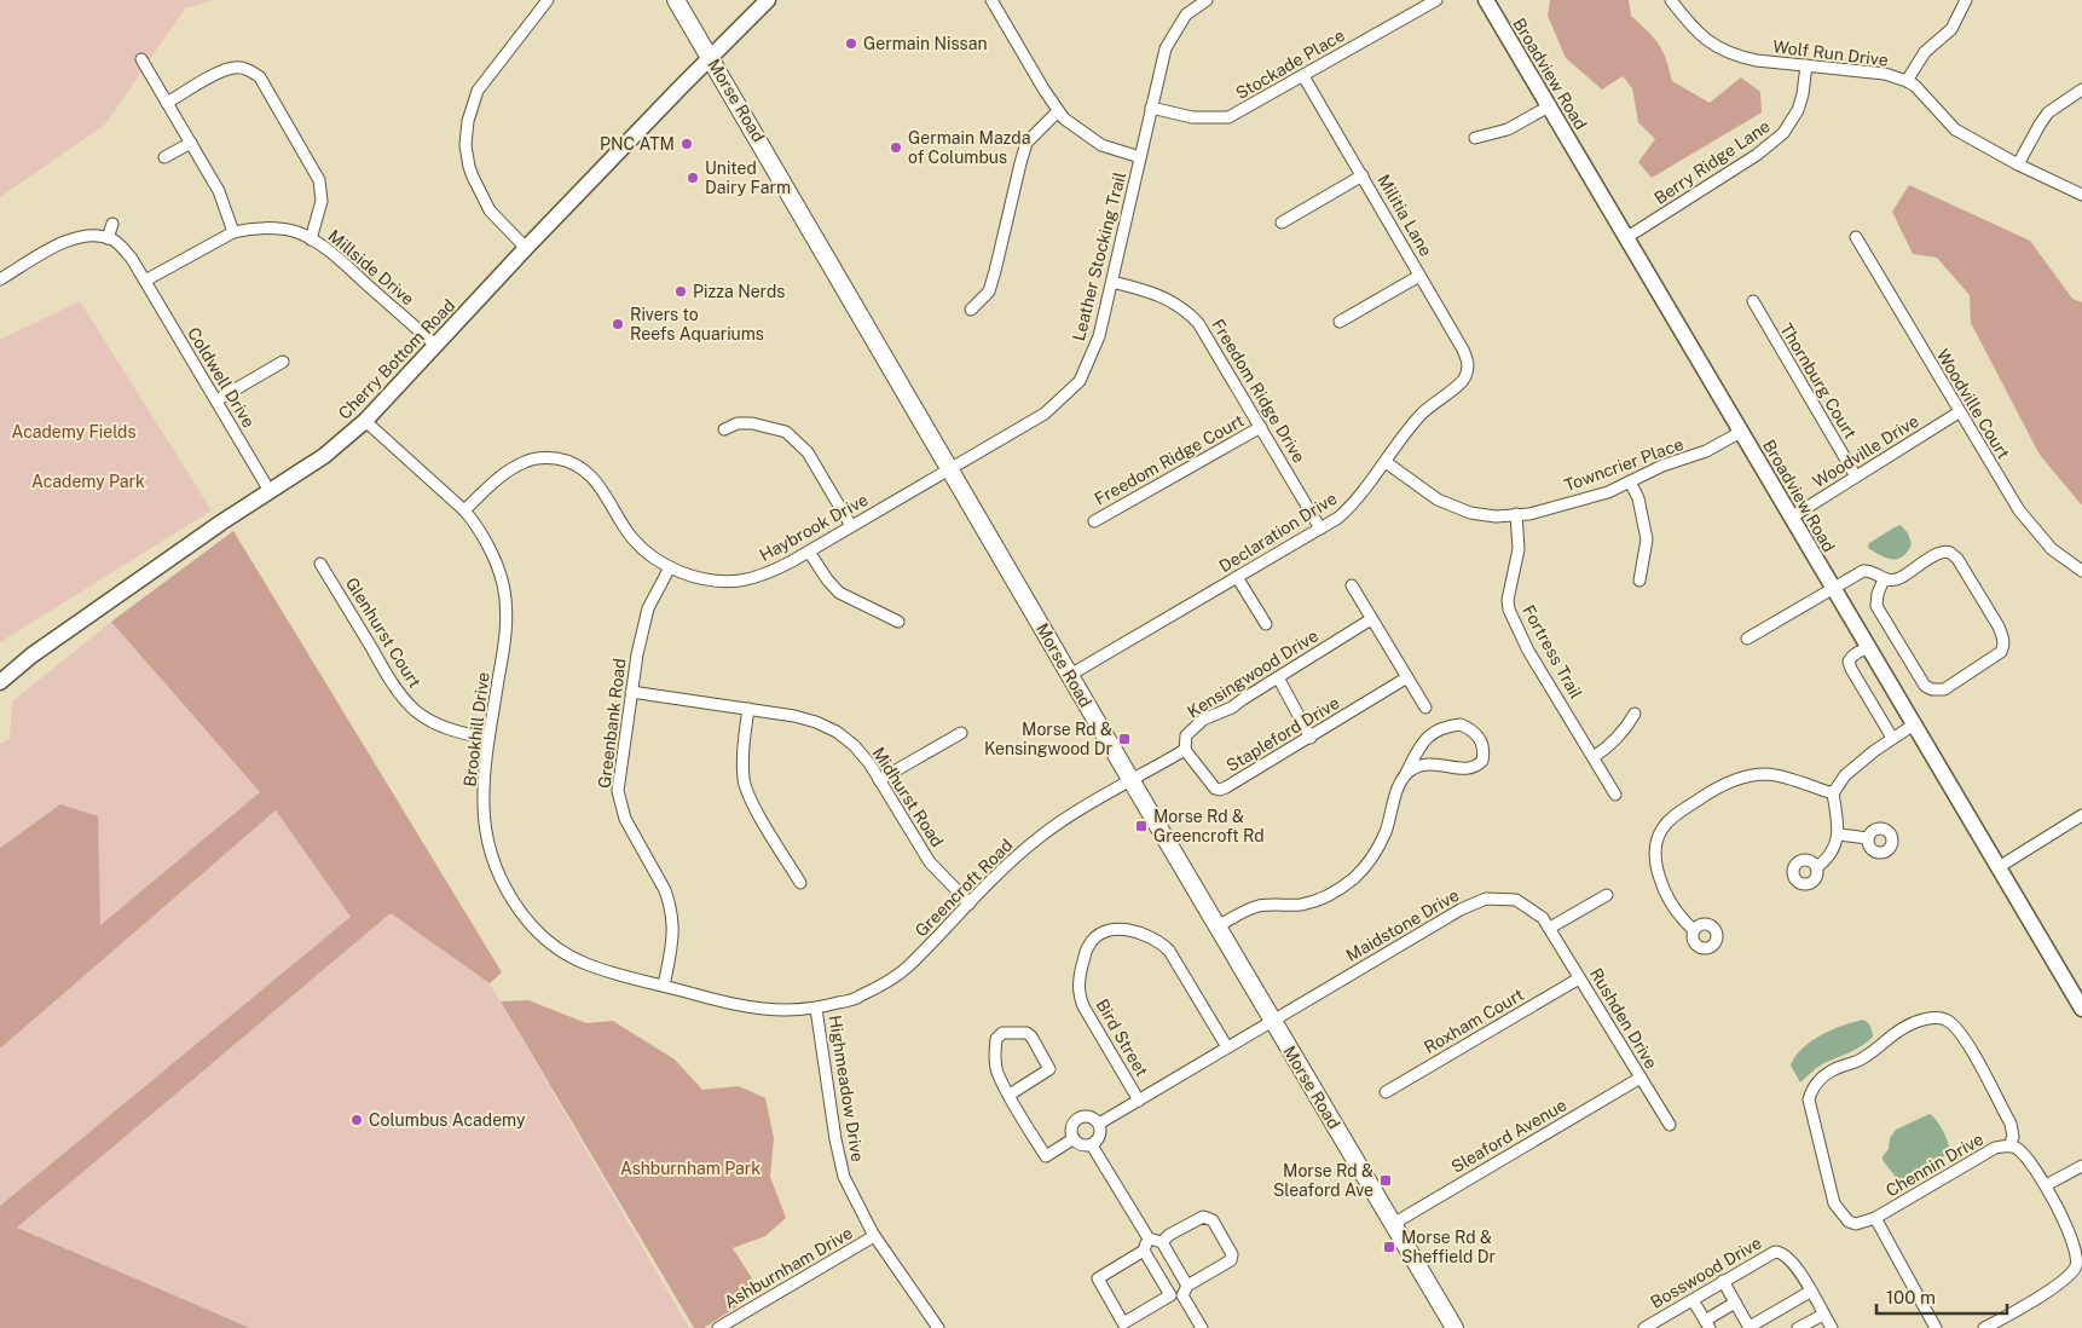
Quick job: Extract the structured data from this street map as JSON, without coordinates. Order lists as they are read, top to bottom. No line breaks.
{"streets":{"main road":["Morse Road"],"street":["Wolf Run Drive","Stockade Place","Broadview Road","Berry Ridge Lane","Militia Lane","Leather Stocking Trail","Millside Drive","Cherry Bottom Road","Coldwell Drive","Thornburg Court","Freedom Ridge Drive","Woodville Court","Woodville Drive","Freedom Ridge Court","Towncrier Place","Haybrook Drive","Declaration Drive","Glenhurst Court","Fortress Trail","Kensingwood Drive","Greenbank Road","Brookhill Drive","Stapleford Drive","Midhurst Road","Greencroft Road","Maidstone Drive","Rushden Drive","Roxham Court","Bird Street","Highmeadow Drive","Sleaford Avenue","Chennin Drive","Ashburnham Drive","Bosswood Drive"]},"crossings":[["Wolf Run Drive","Berry Ridge Lane"],["Stockade Place","Militia Lane"],["Stockade Place","Leather Stocking Trail"],["Broadview Road","Berry Ridge Lane"],["Broadview Road","Woodville Drive"],["Broadview Road","Towncrier Place"],["Morse Road","Leather Stocking Trail"],["Morse Road","Cherry Bottom Road"],["Morse Road","Haybrook Drive"],["Morse Road","Declaration Drive"],["Morse Road","Greencroft Road"],["Morse Road","Maidstone Drive"],["Morse Road","Sleaford Avenue"],["Militia Lane","Declaration Drive"],["Leather Stocking Trail","Freedom Ridge Drive"],["Leather Stocking Trail","Haybrook Drive"],["Millside Drive","Cherry Bottom Road"],["Millside Drive","Coldwell Drive"],["Cherry Bottom Road","Coldwell Drive"],["Cherry Bottom Road","Brookhill Drive"],["Thornburg Court","Woodville Drive"],["Freedom Ridge Drive","Freedom Ridge Court"],["Freedom Ridge Drive","Declaration Drive"],["Woodville Court","Woodville Drive"],["Towncrier Place","Declaration Drive"],["Towncrier Place","Fortress Trail"],["Haybrook Drive","Greenbank Road"],["Haybrook Drive","Brookhill Drive"],["Glenhurst Court","Brookhill Drive"],["Kensingwood Drive","Stapleford Drive"],["Greenbank Road","Brookhill Drive"],["Greenbank Road","Midhurst Road"],["Brookhill Drive","Greencroft Road"],["Brookhill Drive","Highmeadow Drive"],["Midhurst Road","Greencroft Road"],["Greencroft Road","Highmeadow Drive"],["Maidstone Drive","Rushden Drive"],["Maidstone Drive","Bird Street"],["Rushden Drive","Roxham Court"],["Rushden Drive","Sleaford Avenue"],["Highmeadow Drive","Ashburnham Drive"]],"parks":["Academy Fields","Academy Park","Ashburnham Park"],"places":{"other":["Germain Nissan","PNC ATM","Germain Mazda of Columbus","United Dairy Farm","Pizza Nerds","Rivers to Reefs Aquariums","Columbus Academy"],"transit":["Morse Rd & Kensingwood Dr","Morse Rd & Greencroft Rd","Morse Rd & Sleaford Ave","Morse Rd & Sheffield Dr"]},"scale_bar":"100 m"}
